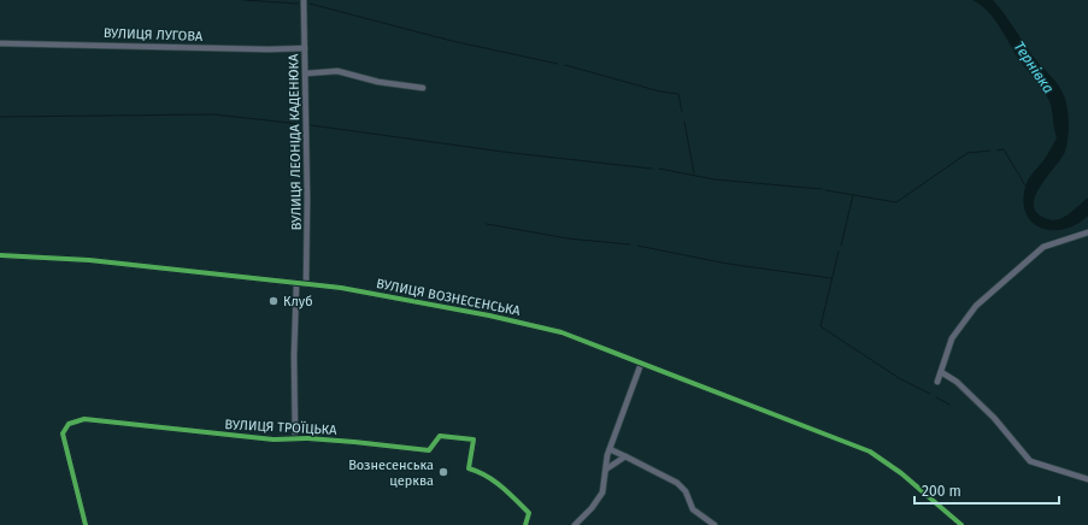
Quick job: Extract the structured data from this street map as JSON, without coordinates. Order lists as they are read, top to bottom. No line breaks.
{"streets":{"street":["ВУЛИЦЯ ЛУГОВА","ВУЛИЦЯ ЛЕОНІДА КАДЕНЮКА","ВУЛИЦЯ ВОЗНЕСЕНСЬКА","ВУЛИЦЯ ТРОЇЦЬКА"]},"crossings":[["ВУЛИЦЯ ЛУГОВА","ВУЛИЦЯ ЛЕОНІДА КАДЕНЮКА"],["ВУЛИЦЯ ЛЕОНІДА КАДЕНЮКА","ВУЛИЦЯ ВОЗНЕСЕНСЬКА"]],"water":["Тернівка"],"places":["Клуб","Вознесенська церква"],"scale_bar":"200 m"}
